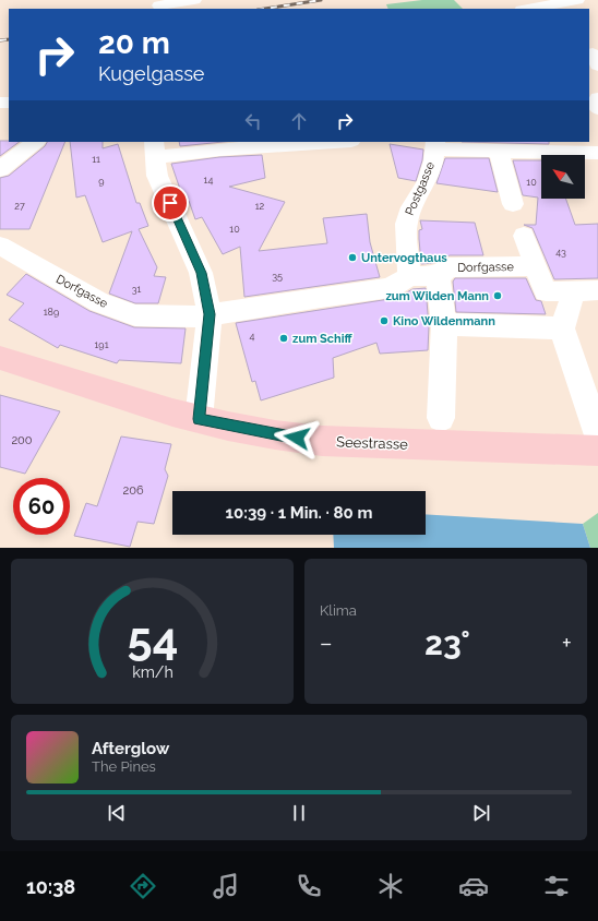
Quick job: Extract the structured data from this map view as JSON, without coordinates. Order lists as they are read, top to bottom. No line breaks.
{"streets":{"main road":["Seestrasse"],"street":["Postgasse","Dorfgasse"]},"places":["Untervogthaus","zum Wilden Mann","Kino Wildenmann","zum Schiff"],"house_numbers":["11","14","9","10","27","12","10","43","35","31","189","4","191","200","206"],"north":"top left","page":{"turn":["20 m","Kugelgasse"],"limit":"60","trip":"10:39 · 1 Min. · 80 m","tile":"Klima","heat":["−","23°","+"],"song":["Afterglow","The Pines"],"tabs":"10:38","gauge":["54","km/h"]}}
